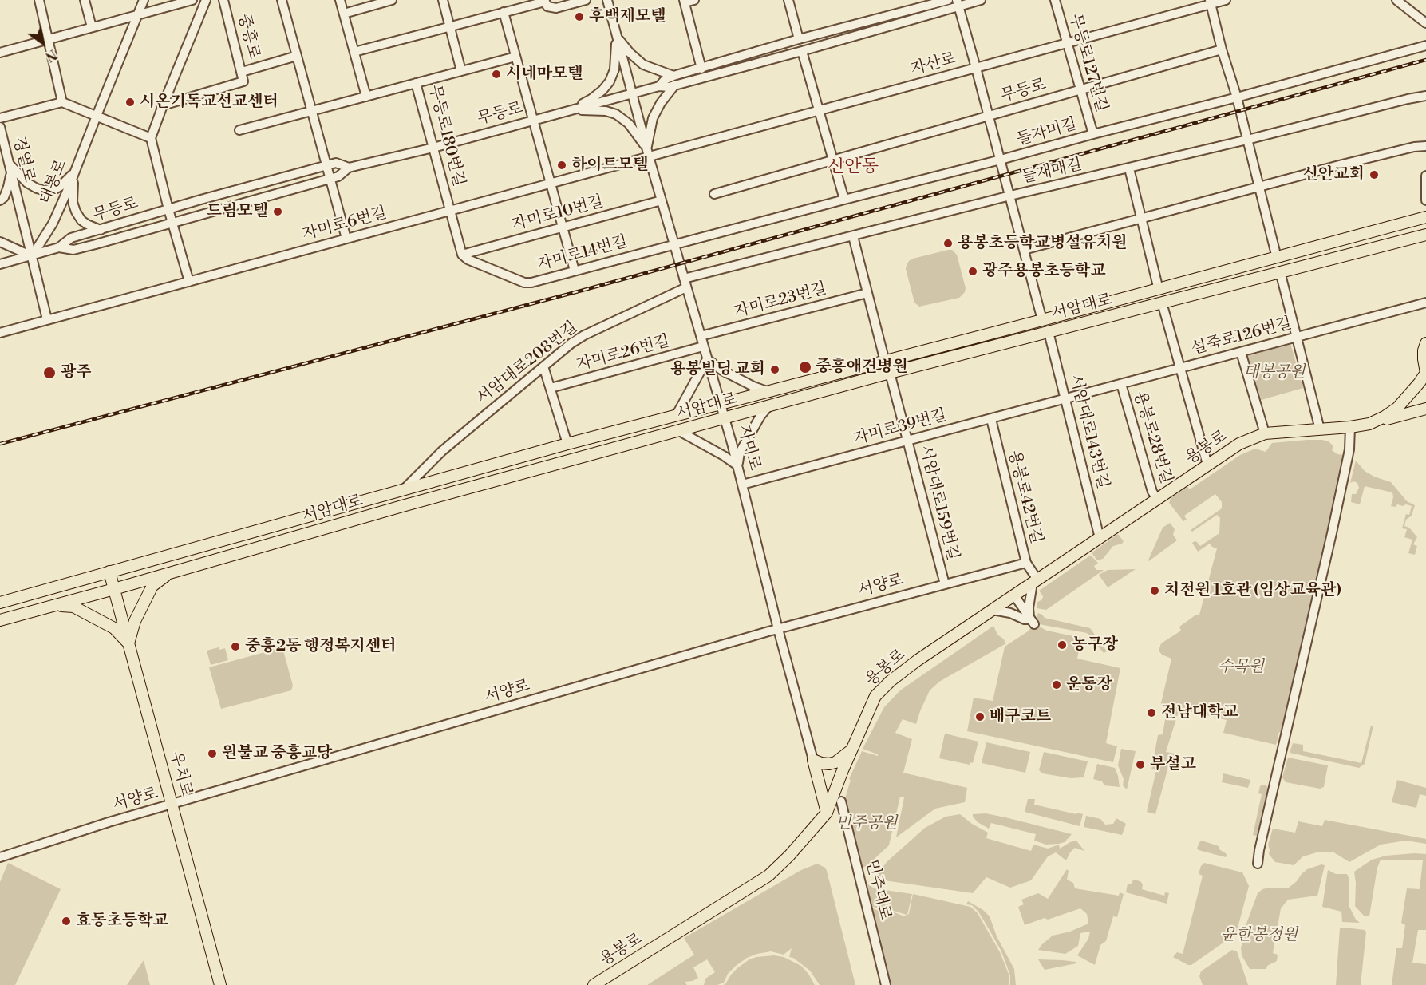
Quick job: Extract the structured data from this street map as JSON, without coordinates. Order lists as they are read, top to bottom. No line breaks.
{"streets":{"main road":["서암대로","자미로","용봉로","우치로"],"street":["중흥로","무등로127번길","자산로","무등로","들자미길","무등로180번길","경열로","들재매길","태봉로","자미로10번길","자미로6번길","자미로14번길","자미로23번길","설죽로126번길","자미로26번길","서암대로208번길","자미로39번길","서암대로143번길","용봉로28번길","용봉로42번길","서암대로159번길","서양로","민주대로"]},"crossings":[["무등로127번길","자산로"],["무등로127번길","무등로"],["무등로127번길","들자미길"],["자산로","자미로6번길"],["자산로","자미로"],["무등로","무등로180번길"],["무등로","경열로"],["무등로","태봉로"],["무등로","자미로"],["들자미길","자미로14번길"],["들자미길","자미로"],["무등로180번길","자미로6번길"],["경열로","태봉로"],["경열로","자미로6번길"],["들재매길","서암대로208번길"],["들재매길","자미로"],["자미로10번길","자미로14번길"],["자미로10번길","자미로"],["자미로6번길","자미로"],["자미로14번길","자미로"],["자미로23번길","자미로"],["서암대로","서암대로208번길"],["서암대로","서암대로143번길"],["서암대로","자미로"],["서암대로","서암대로159번길"],["서암대로","우치로"],["설죽로126번길","자미로39번길"],["설죽로126번길","서암대로143번길"],["설죽로126번길","용봉로28번길"],["자미로26번길","자미로"],["서암대로208번길","자미로"],["자미로39번길","서암대로143번길"],["자미로39번길","자미로"],["자미로39번길","용봉로42번길"],["자미로39번길","서암대로159번길"],["서암대로143번길","용봉로"],["용봉로28번길","용봉로"],["자미로","용봉로"],["자미로","서양로"],["용봉로","용봉로42번길"],["용봉로42번길","서양로"],["서암대로159번길","서양로"],["서양로","우치로"]],"districts":["신안동"],"parks":["태봉공원","수목원","민주공원","윤한봉정원"],"places":["후백제모텔","시네마모텔","시온기독교선교센터","하이트모텔","신안교회","드림모텔","용봉초등학교병설유치원","광주용봉초등학교","중흥애견병원","용봉빌딩 교회","광주","치전원 1호관 (임상교육관)","농구장","중흥2동 행정복지센터","운동장","전남대학교","배구코트","원불교 중흥교당","부설고","효동초등학교"],"north":"bottom right"}
